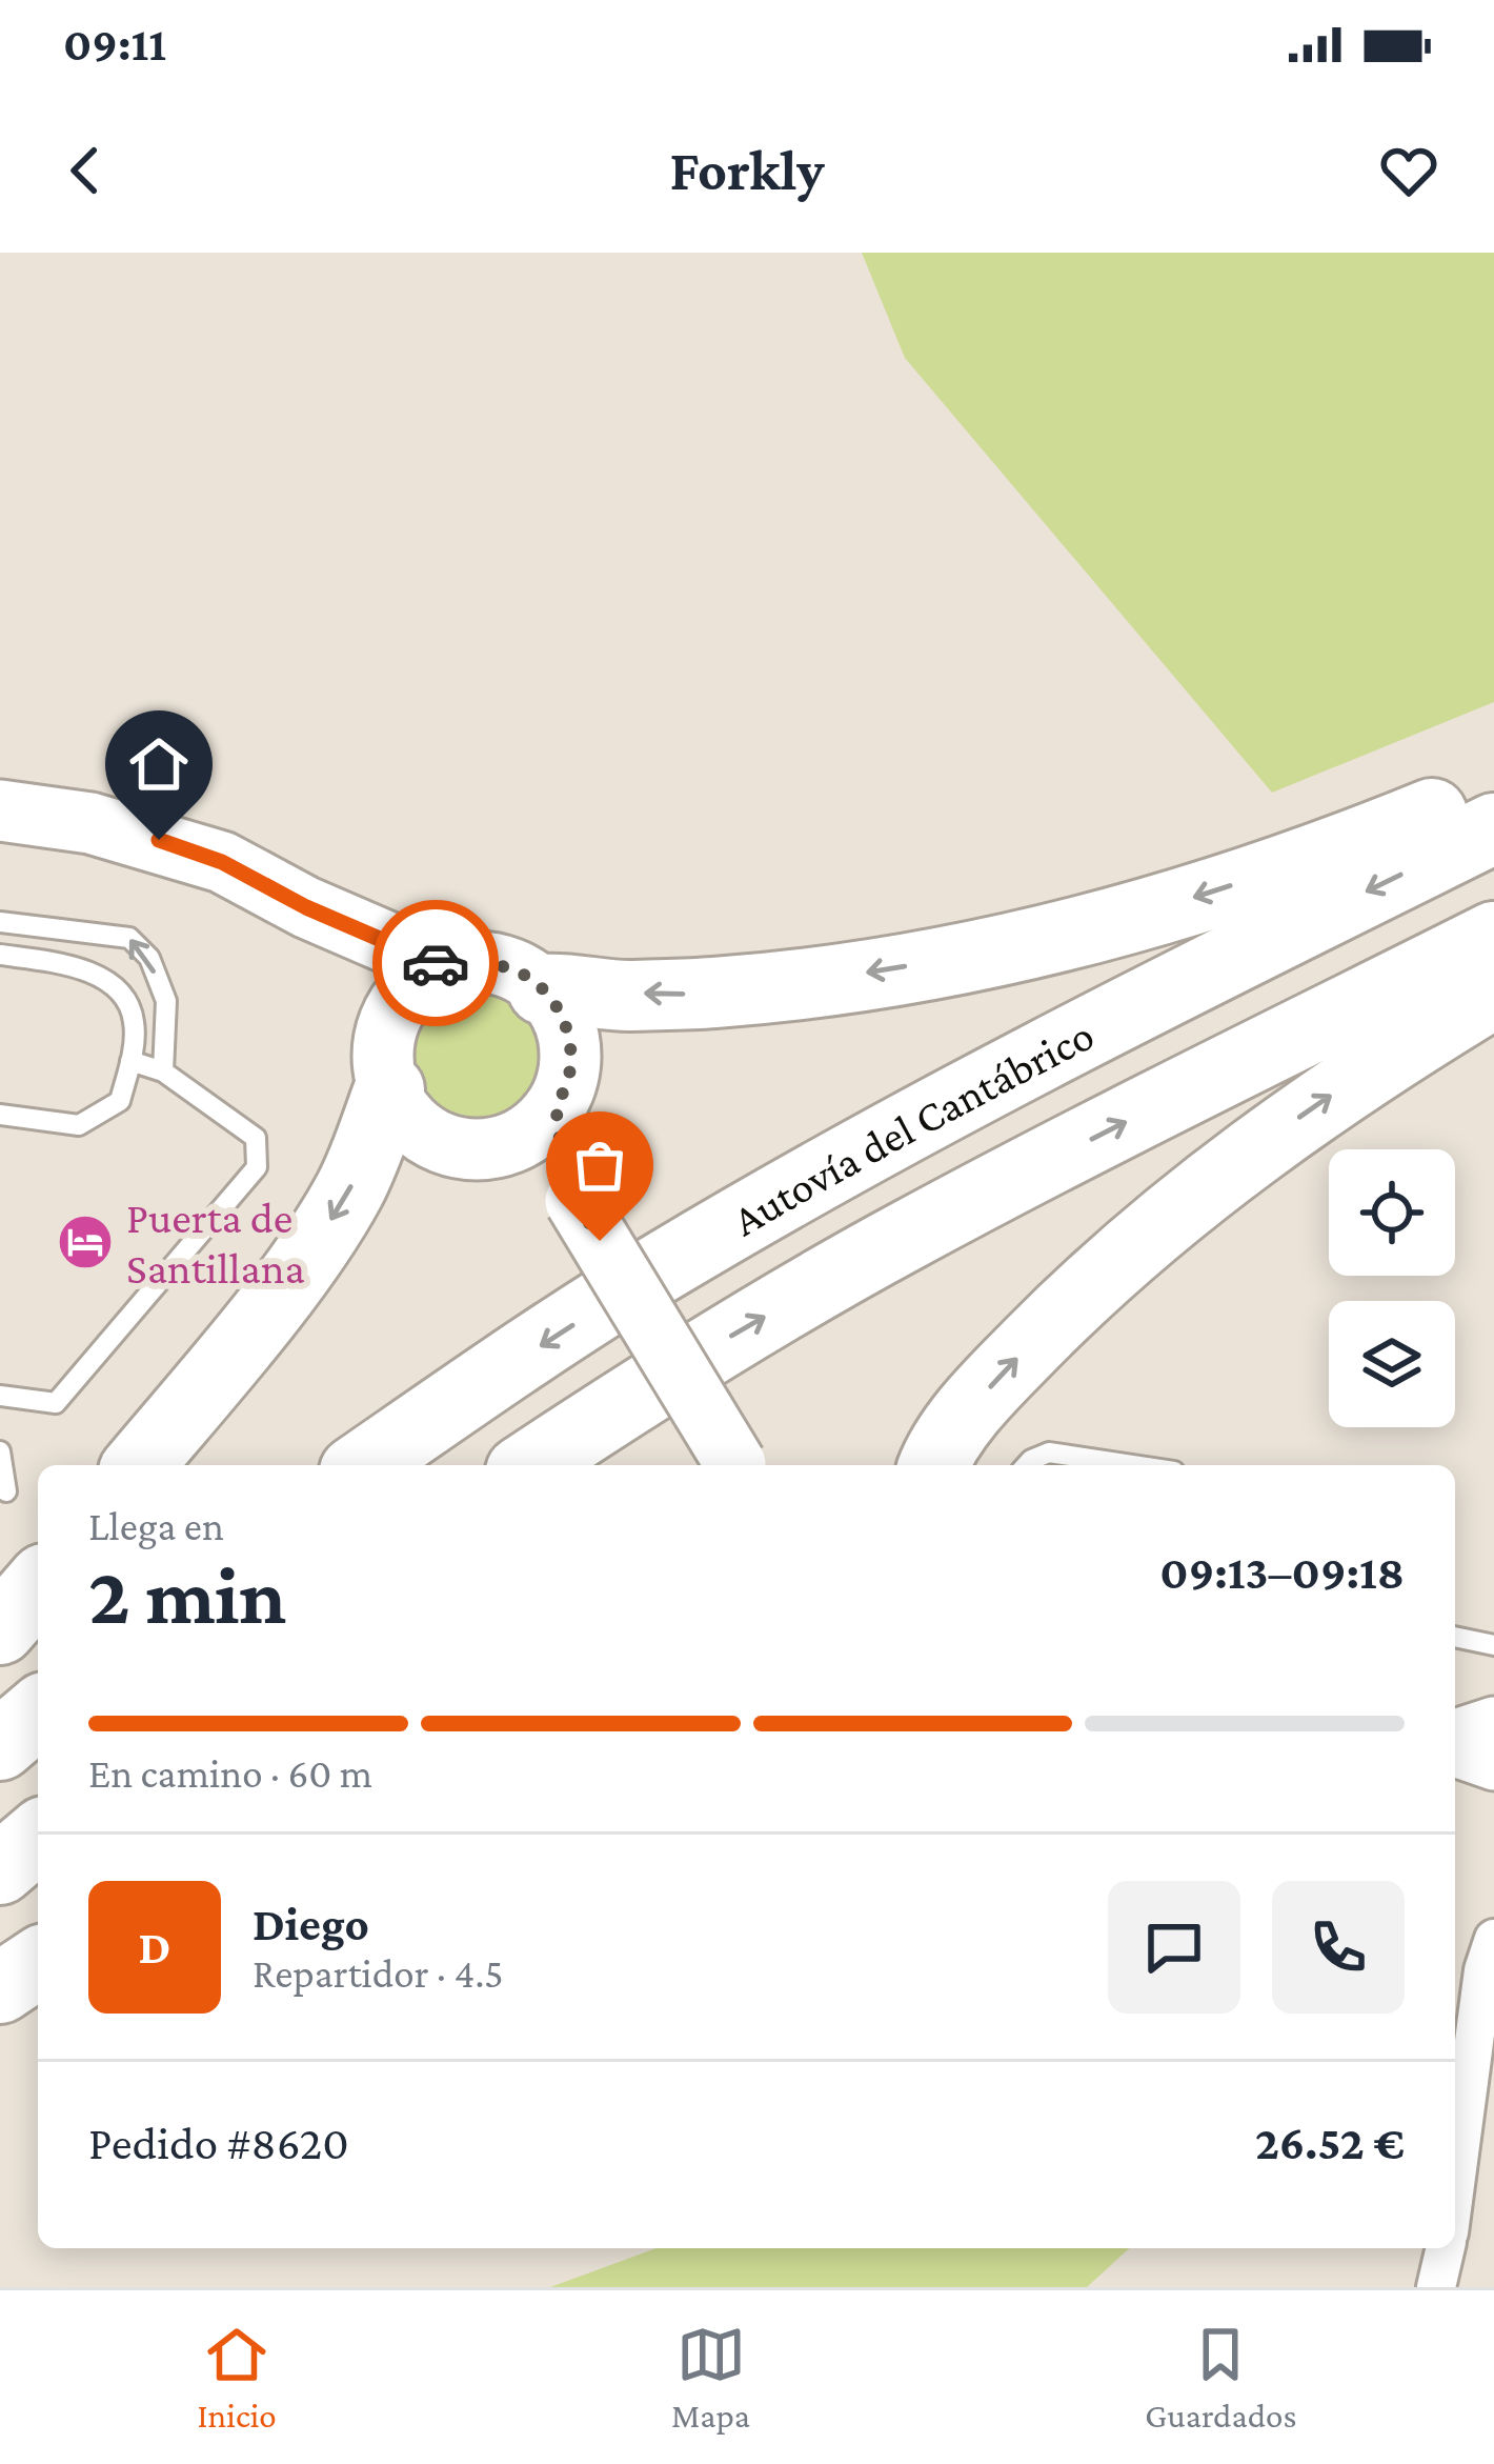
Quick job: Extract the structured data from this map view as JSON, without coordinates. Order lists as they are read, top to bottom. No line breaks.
{"streets":{"highway":["Autovía del Cantábrico"]},"places":{"hotel":["Puerta de Santillana"]},"page":{"status":"09:11","header":"Forkly","heading":["2 min","Llega en","09:13–09:18"],"panel":["Diego","Repartidor · 4.5","Pedido #8620","26.52 €"],"bar":"En camino · 60 m","round":"D","tabs":["Inicio","Mapa","Guardados"]}}
